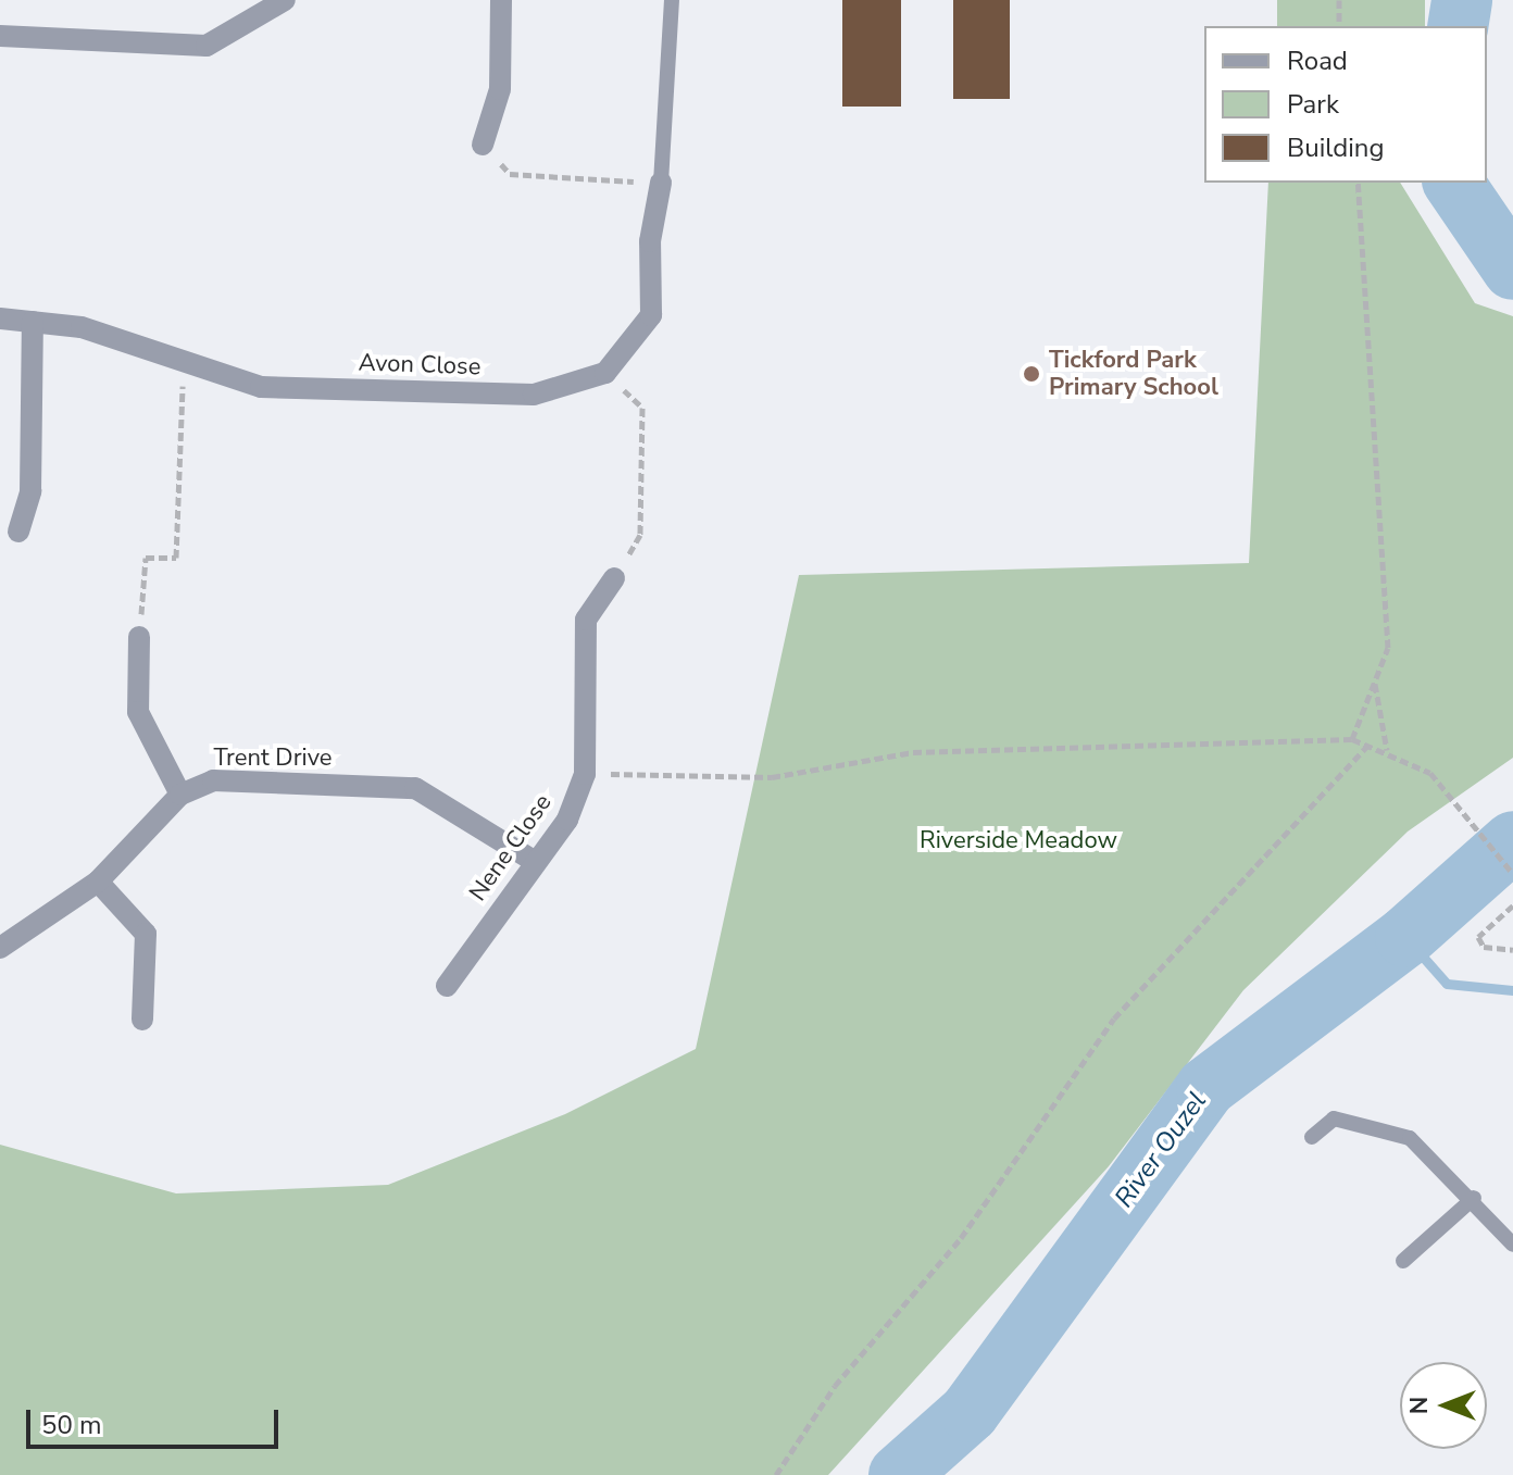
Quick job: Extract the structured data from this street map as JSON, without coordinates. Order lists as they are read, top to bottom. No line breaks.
{"streets":{"street":["Avon Close","Trent Drive","Nene Close"]},"crossings":[["Trent Drive","Nene Close"]],"water":["River Ouzel"],"parks":["Riverside Meadow"],"places":["Tickford Park Primary School"],"legend":["Road","Park","Building"],"scale_bar":"50 m","north":"left"}
